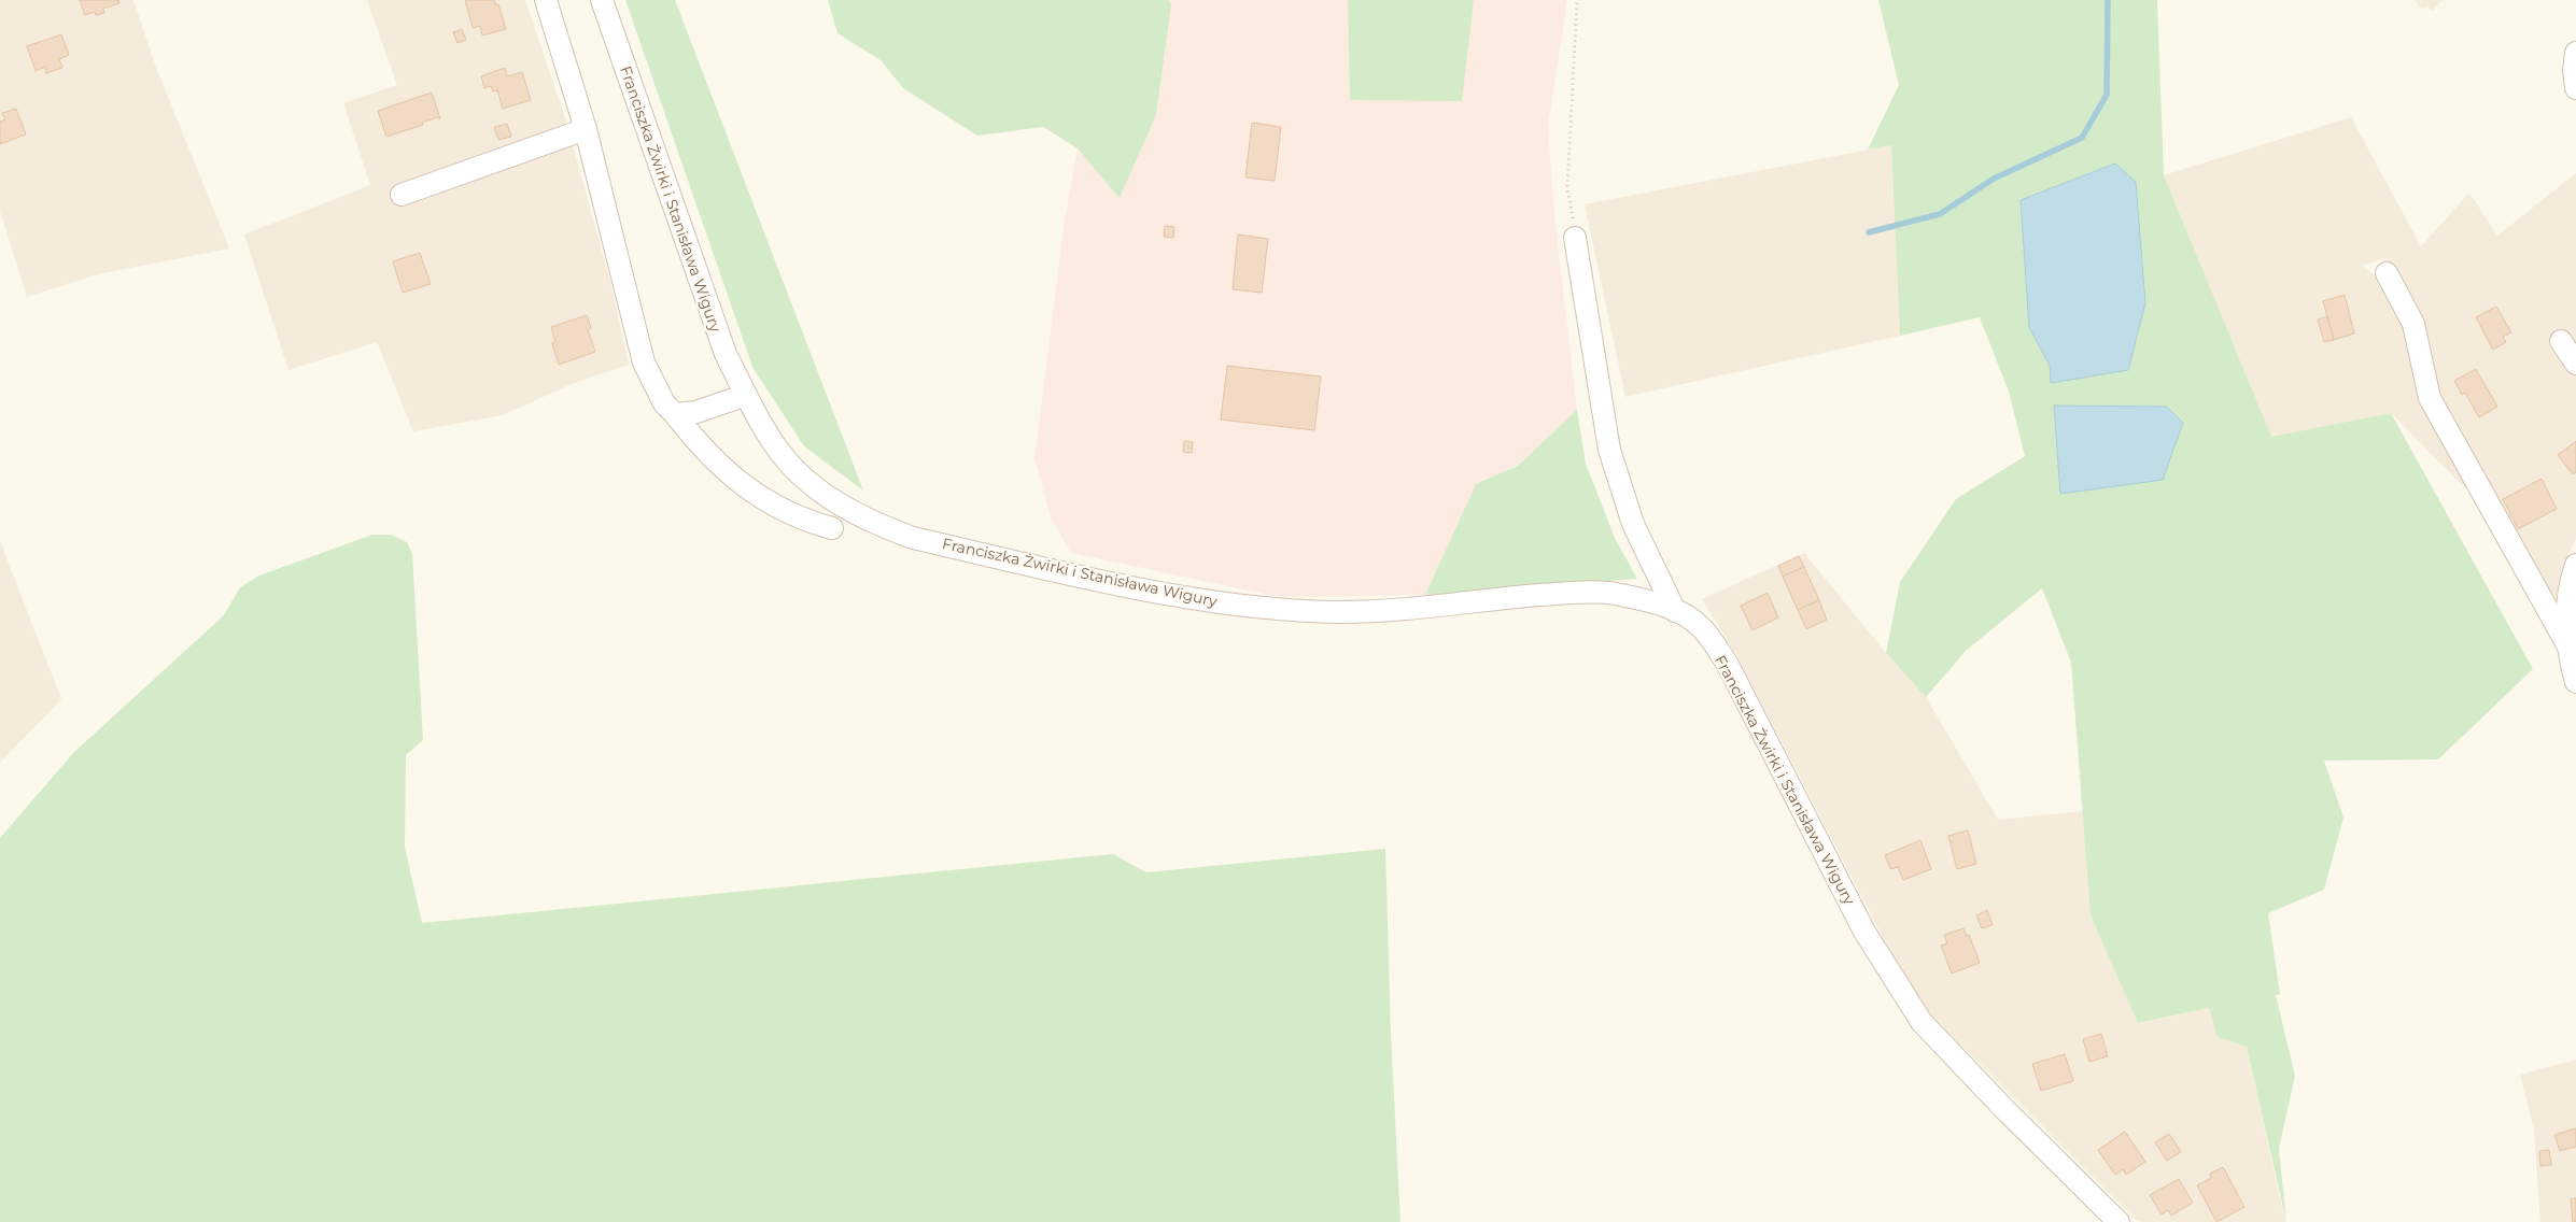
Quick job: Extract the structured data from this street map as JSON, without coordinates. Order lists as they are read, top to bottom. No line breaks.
{"streets":{"street":["Franciszka Żwirki i Stanisława Wigury"]}}
